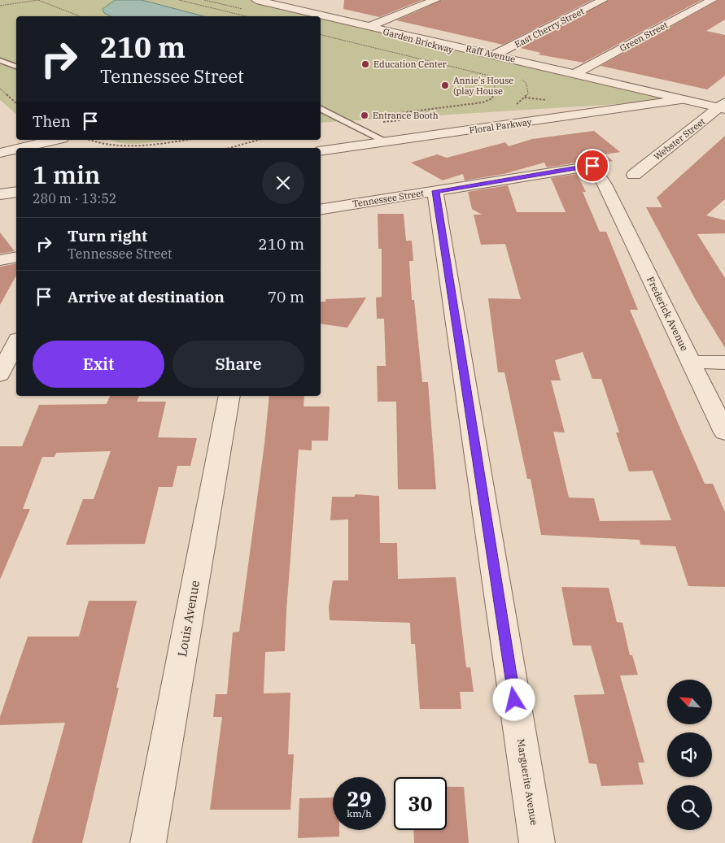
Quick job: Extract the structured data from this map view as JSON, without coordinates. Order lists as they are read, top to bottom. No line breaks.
{"streets":{"street":["East Cherry Street","Green Street","Raff Avenue","Floral Parkway","Webster Street","Tennessee Street","Frederick Avenue","Louis Avenue","Marguerite Avenue"]},"crossings":[["East Cherry Street","Raff Avenue"],["Green Street","Raff Avenue"],["Raff Avenue","Floral Parkway"],["Raff Avenue","Webster Street"],["Tennessee Street","Frederick Avenue"],["Tennessee Street","Marguerite Avenue"]],"places":["Education Center","Annie's House (play House","Entrance Booth"],"north":"top left","page":{"turn":["210 m","Tennessee Street"],"then":"Then","heading":["1 min","280 m · 13:52"],"list":[{"name":"Turn right","note":"Tennessee Street","value":"210 m"},{"name":"Arrive at destination","value":"70 m"}],"buttons":["Exit","Share"],"speed":"29 km/h","limit":"30"}}
